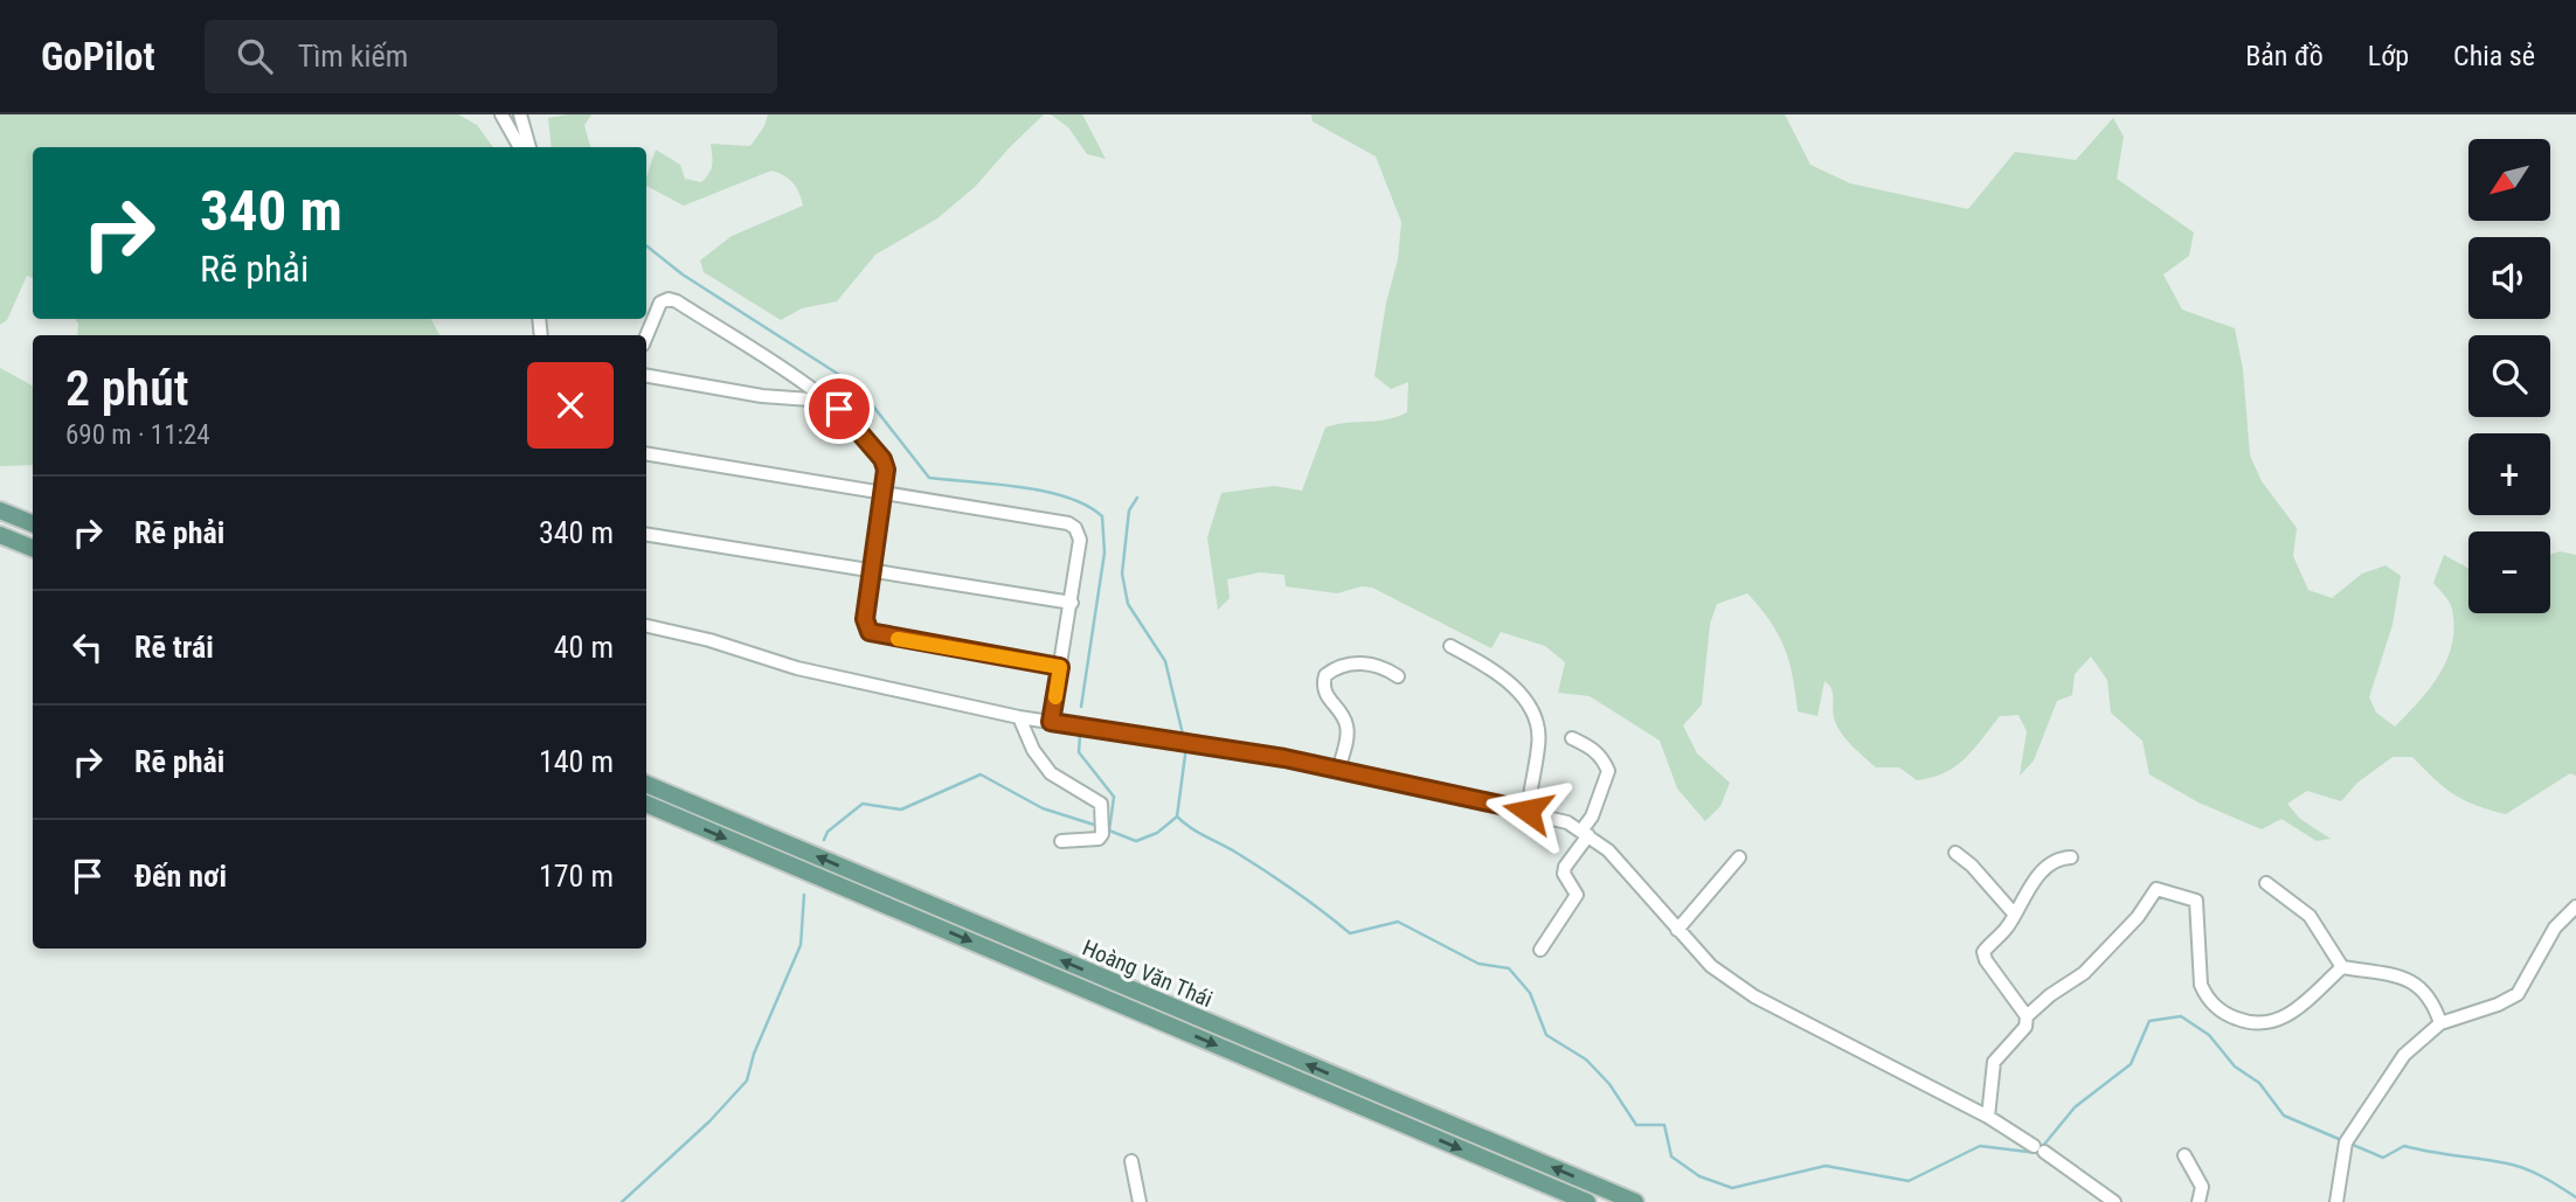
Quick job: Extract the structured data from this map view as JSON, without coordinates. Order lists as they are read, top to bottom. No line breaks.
{"streets":{"main road":["Hoàng Văn Thái"]},"north":"bottom left","page":{"header":"GoPilot","search":"Tìm kiếm","nav":["Bản đồ","Lớp","Chia sẻ"],"map_buttons":["+","−"],"turn":["340 m","Rẽ phải"],"heading":["2 phút","690 m · 11:24"],"list":[{"name":"Rẽ phải","value":"340 m"},{"name":"Rẽ trái","value":"40 m"},{"name":"Rẽ phải","value":"140 m"},{"name":"Đến nơi","value":"170 m"}]}}
